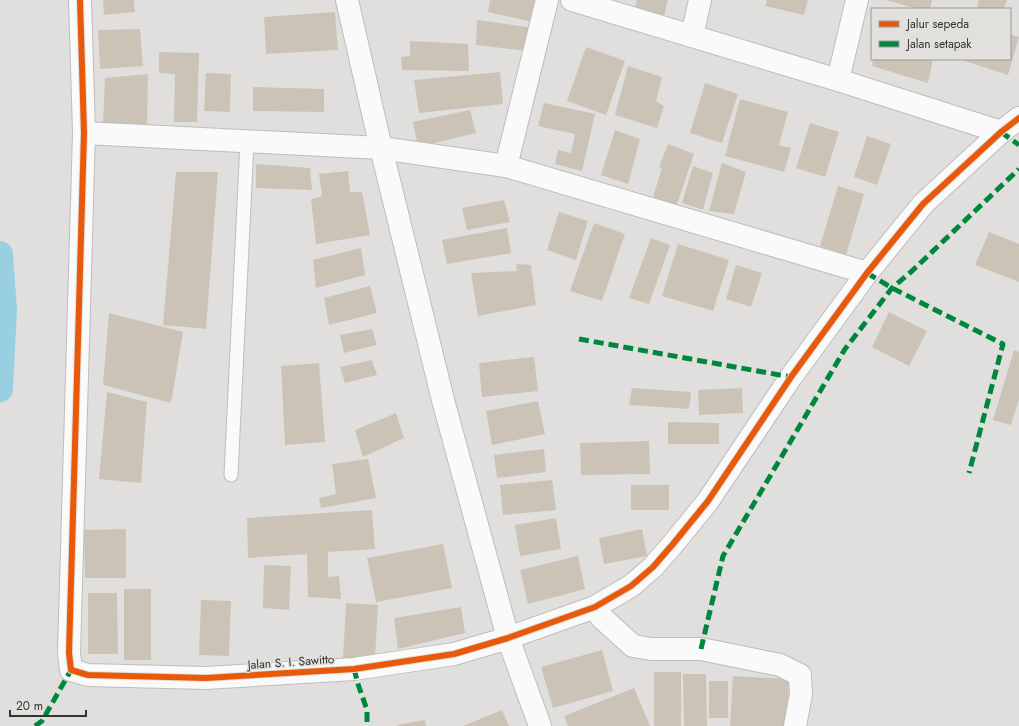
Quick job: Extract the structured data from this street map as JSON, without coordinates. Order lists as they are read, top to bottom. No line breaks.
{"streets":{"street":["Jalan S. I. Sawitto"]},"legend":["Jalur sepeda","Jalan setapak"],"scale_bar":"20 m"}
